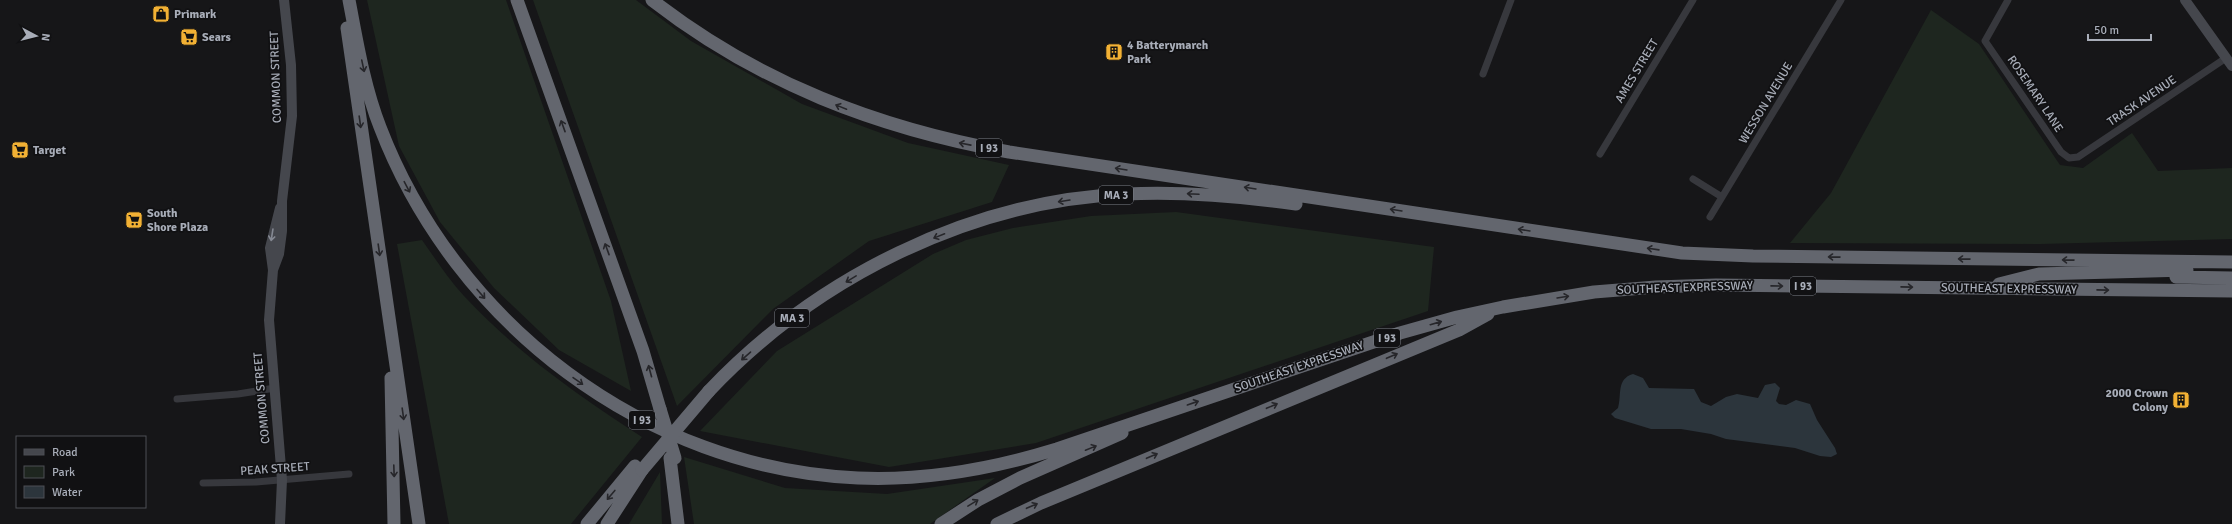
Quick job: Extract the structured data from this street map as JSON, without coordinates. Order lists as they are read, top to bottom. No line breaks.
{"streets":{"highway":["I 93","MA 3","SOUTHEAST EXPRESSWAY"],"street":["AMES STREET","COMMON STREET","ROSEMARY LANE","TRASK AVENUE","WESSON AVENUE","PEAK STREET"]},"crossings":[["COMMON STREET","PEAK STREET"],["ROSEMARY LANE","TRASK AVENUE"],["I 93","MA 3"],["I 93","SOUTHEAST EXPRESSWAY"]],"places":{"shop":["Primark"],"supermarket":["Sears","Target","South Shore Plaza"],"building":["4 Batterymarch Park","2000 Crown Colony"]},"legend":["Road","Park","Water"],"scale_bar":"50 m","north":"right"}
